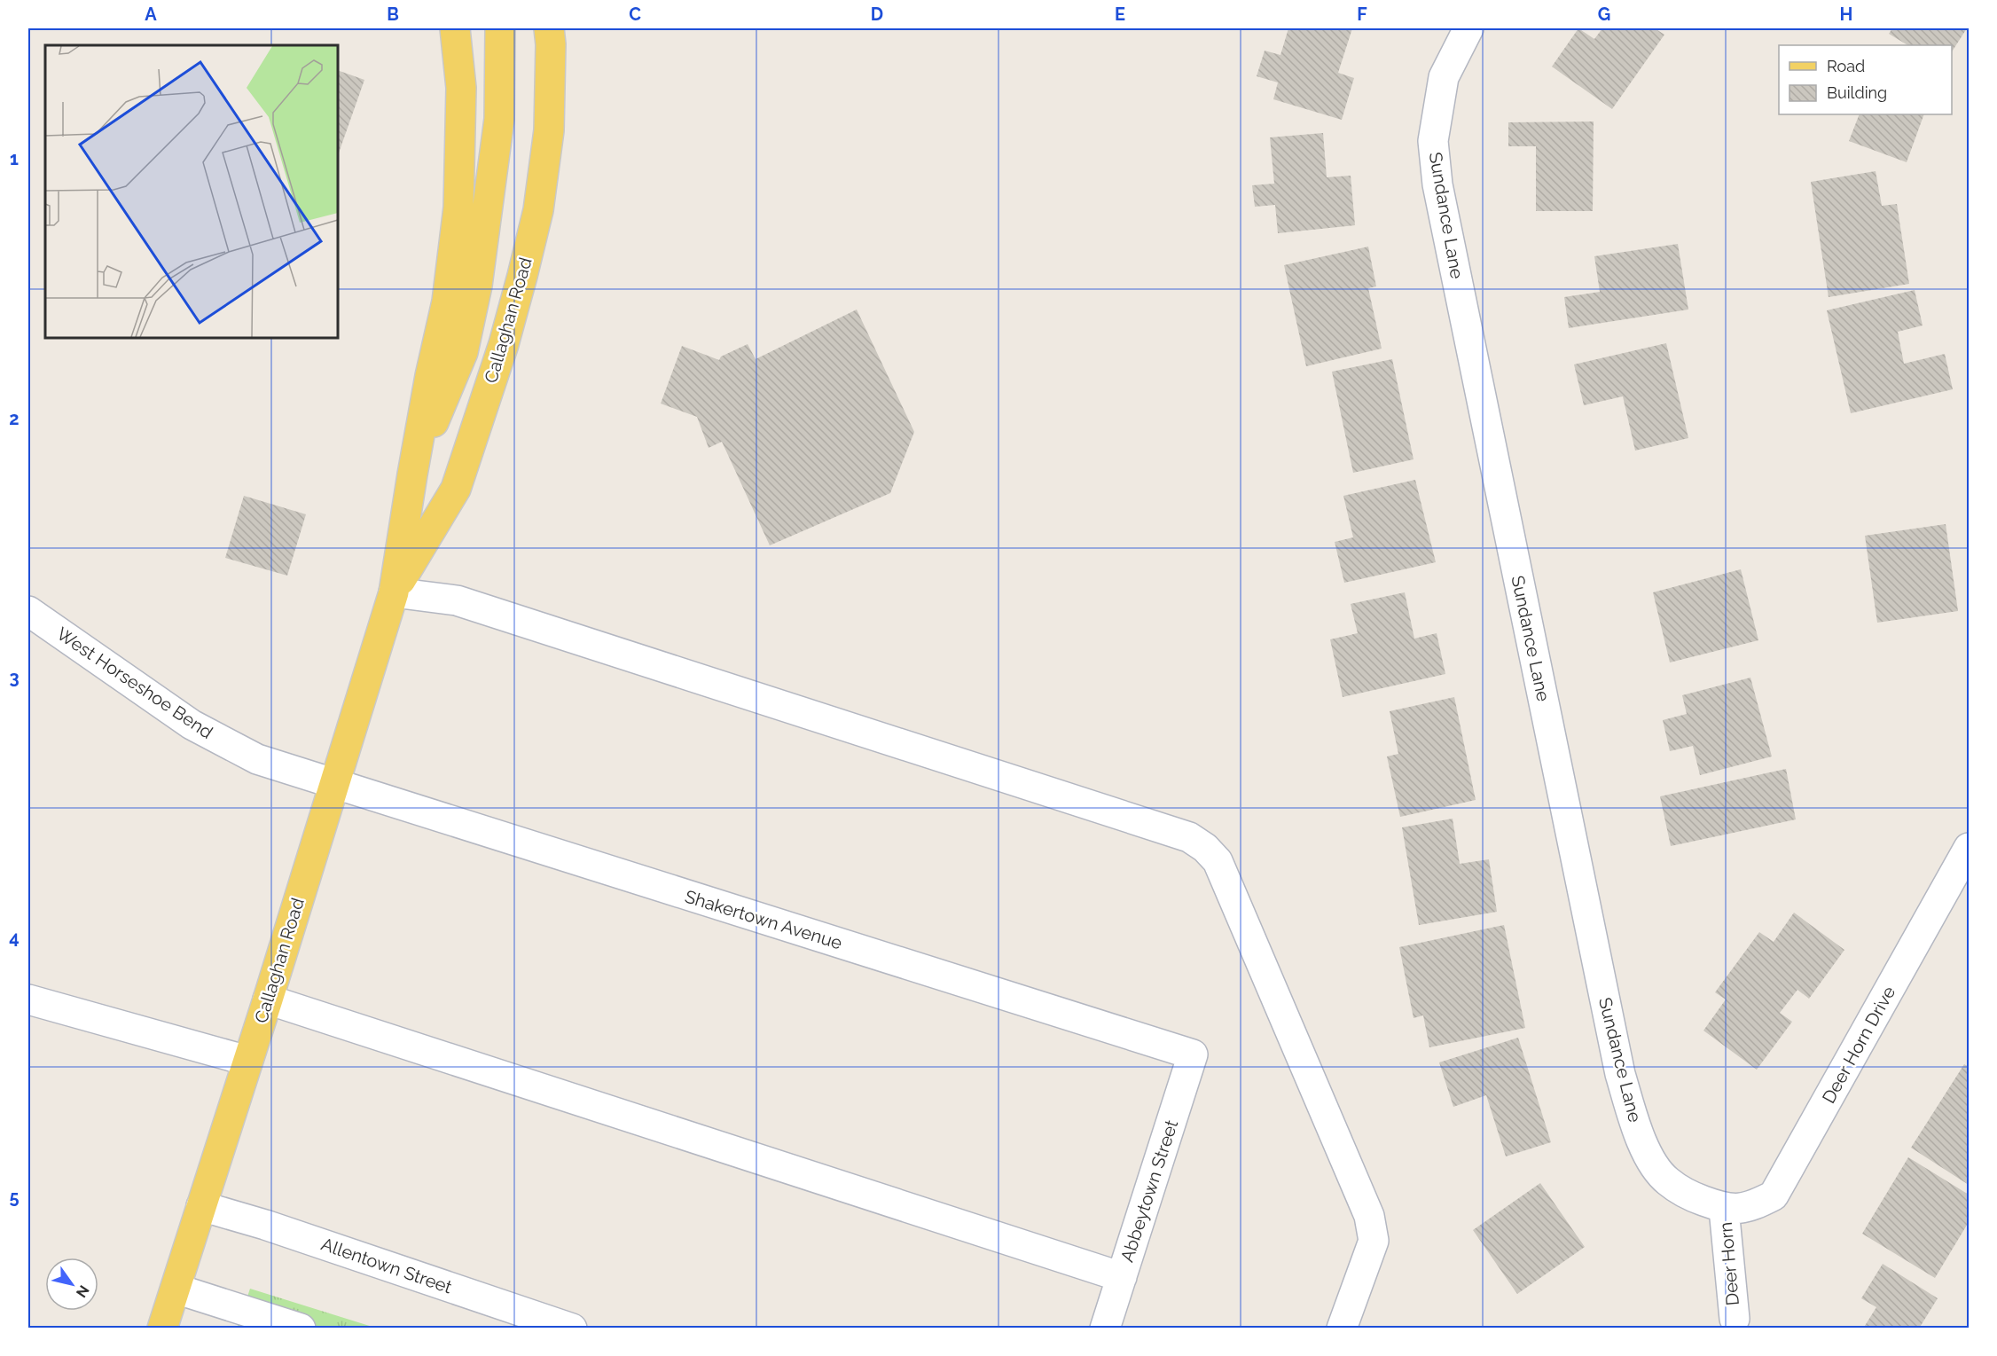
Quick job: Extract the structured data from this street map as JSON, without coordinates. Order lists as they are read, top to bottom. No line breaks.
{"streets":{"main road":["Callaghan Road"],"street":["Sundance Lane","West Horseshoe Bend","Shakertown Avenue","Deer Horn Drive","Abbeytown Street","Deer Horn","Allentown Street"]},"crossings":[["Sundance Lane","Deer Horn Drive"],["Sundance Lane","Deer Horn"],["Callaghan Road","West Horseshoe Bend"],["Callaghan Road","Shakertown Avenue"],["Callaghan Road","Allentown Street"],["West Horseshoe Bend","Shakertown Avenue"],["Shakertown Avenue","Abbeytown Street"],["Deer Horn Drive","Deer Horn"]],"legend":["Road","Building"],"north":"bottom right","grid":{"columns":["A","B","C","D","E","F","G","H"],"rows":["1","2","3","4","5"]}}
